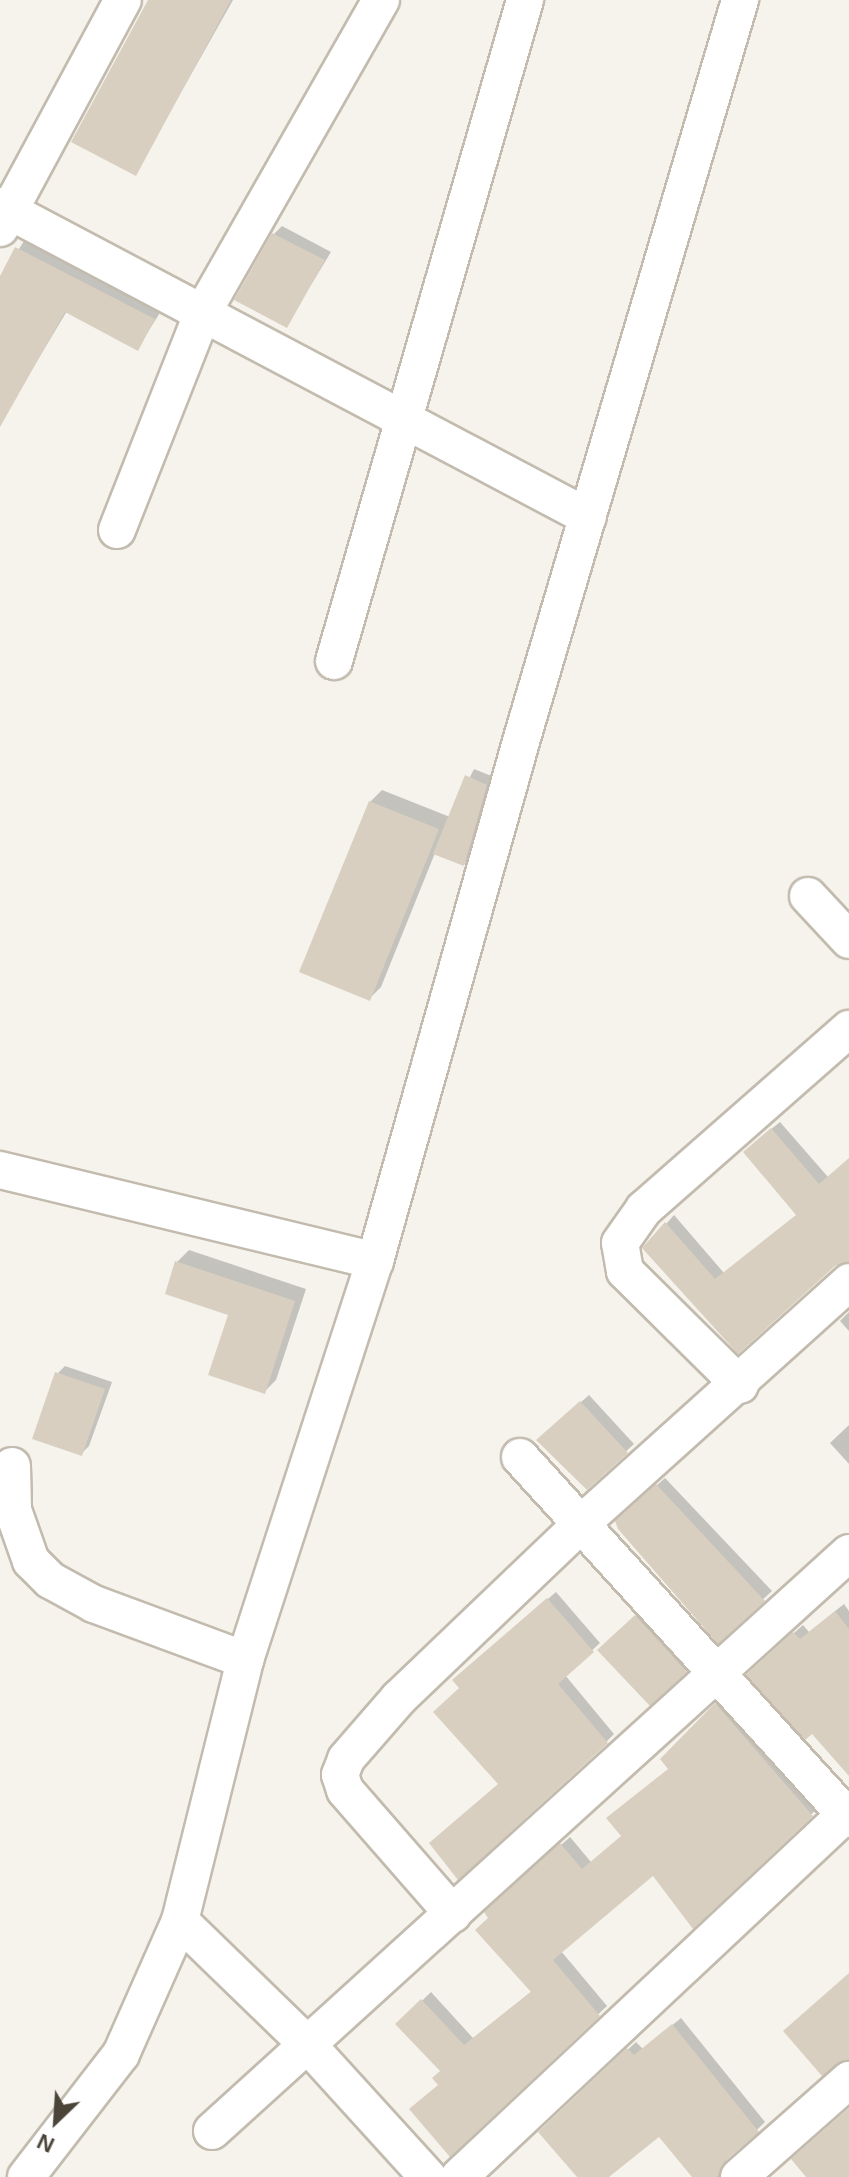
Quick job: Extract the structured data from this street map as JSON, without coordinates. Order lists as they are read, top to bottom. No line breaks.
{"north":"bottom left"}
